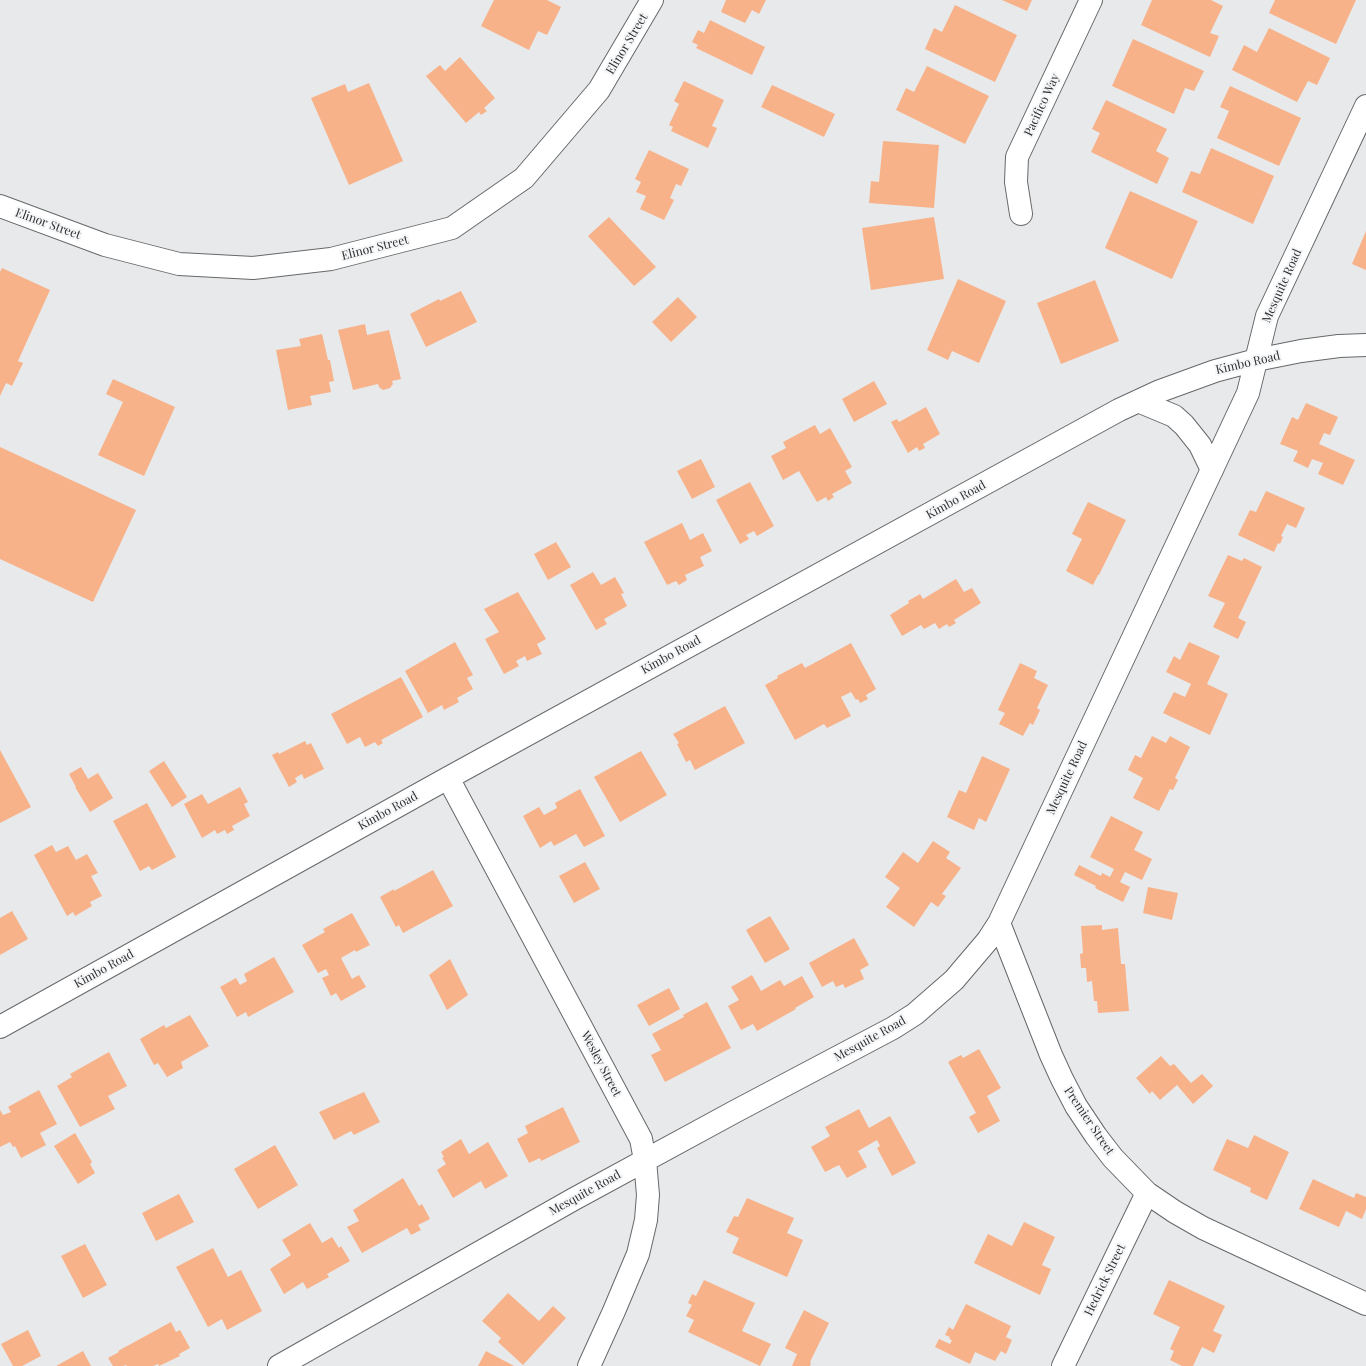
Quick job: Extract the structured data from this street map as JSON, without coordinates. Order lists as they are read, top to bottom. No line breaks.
{"streets":{"street":["Elinor Street","Pacifico Way","Mesquite Road","Kimbo Road","Wesley Street","Premier Street","Hedrick Street"]},"crossings":[["Mesquite Road","Kimbo Road"],["Mesquite Road","Wesley Street"],["Mesquite Road","Premier Street"],["Kimbo Road","Wesley Street"],["Premier Street","Hedrick Street"]]}
